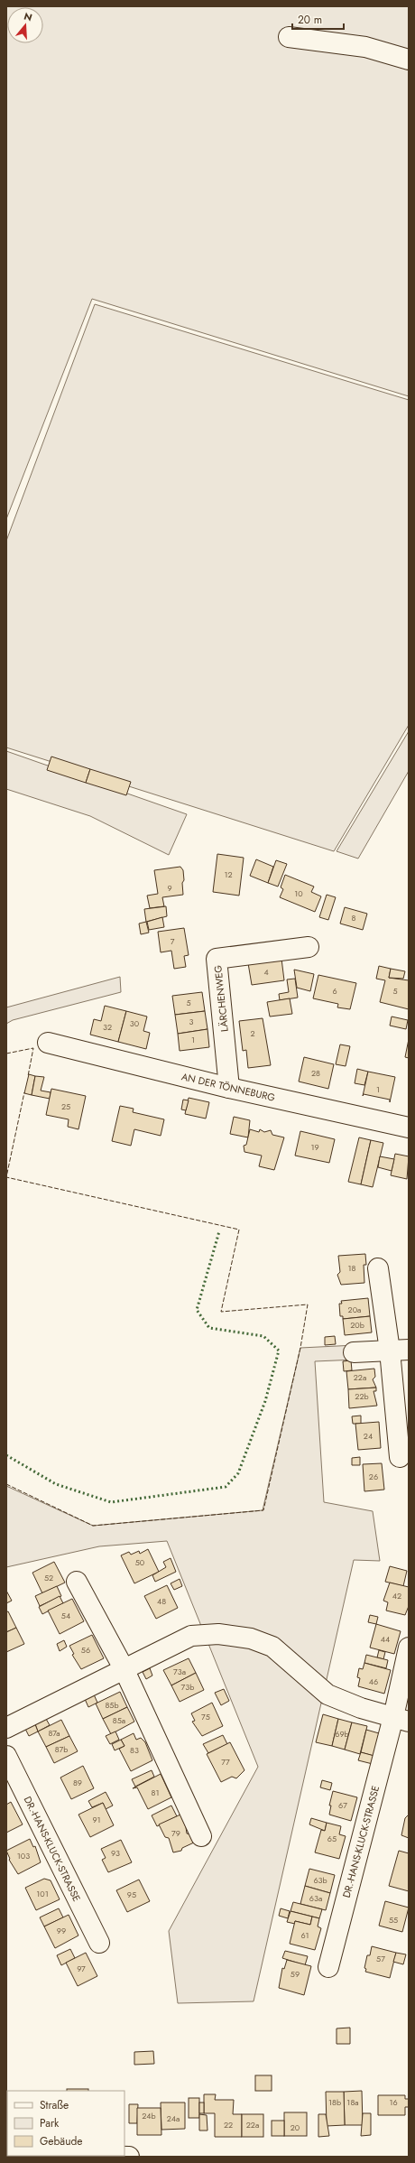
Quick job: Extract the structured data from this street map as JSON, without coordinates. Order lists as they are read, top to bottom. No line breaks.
{"streets":{"street":["LÄRCHENWEG","AN DER TÖNNEBURG","DR.-HANS-KLUCK-STRASSE"]},"crossings":[["LÄRCHENWEG","AN DER TÖNNEBURG"]],"house_numbers":["12","9","10","8","7","4","6","5","5","3","30","32","2","1","28","1","25","19","18","20a","20b","22a","22b","24","26","50","52","42","48","54","44","56","73a","46","73b","85b","75","85a","87a","69b","87b","83","77","89","81","67","91","79","65","93","103","63b","101","95","63a","55","99","61","57","97","59","18b","18a","16","24b","24a","22","22a","20"],"legend":["Straße","Park","Gebäude"],"scale_bar":"20 m","north":"top"}
